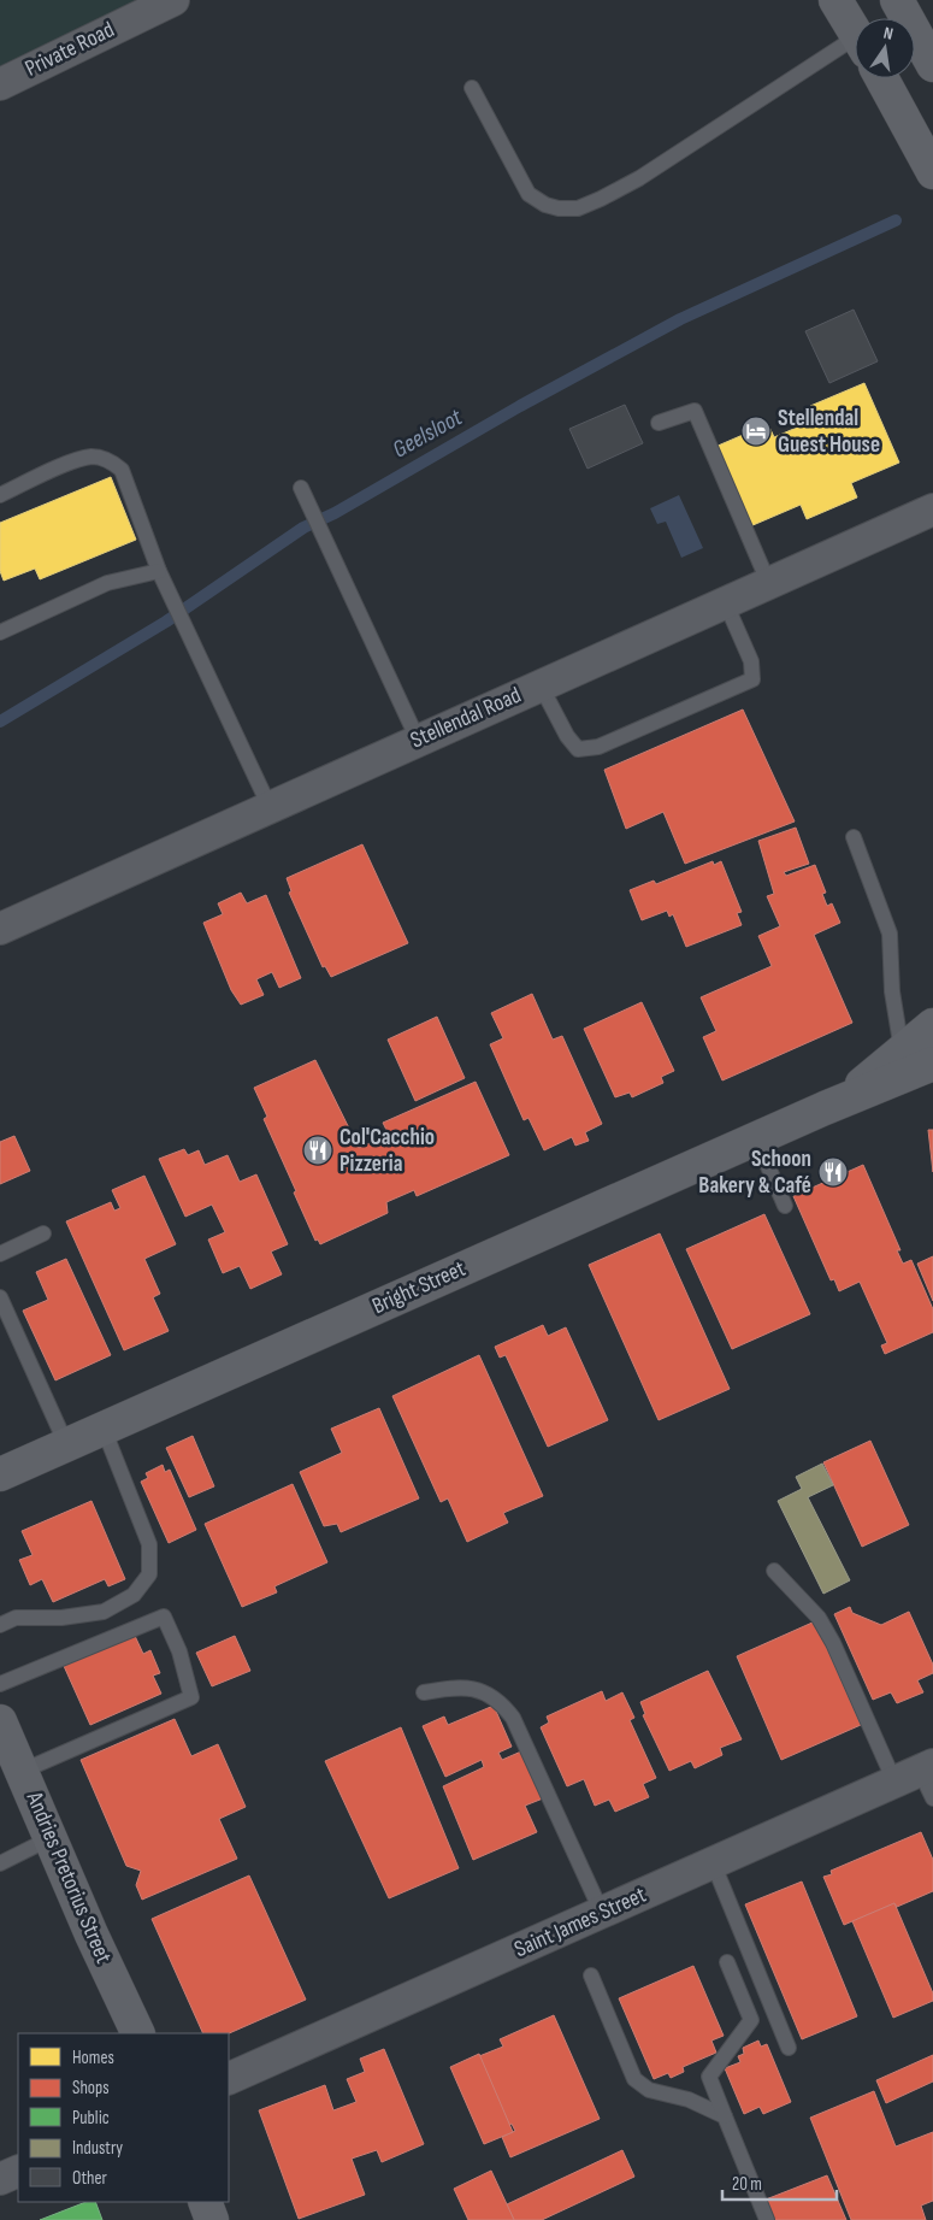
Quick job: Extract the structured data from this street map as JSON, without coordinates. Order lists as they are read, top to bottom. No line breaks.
{"streets":{"street":["Private Road","Stellendal Road","Bright Street","Andries Pretorius Street","Saint James Street"]},"water":["Geelsloot"],"places":{"hotel":["Stellendal Guest House"],"restaurant":["Col'Cacchio Pizzeria","Schoon Bakery & Café"]},"legend":["Homes","Shops","Public","Industry","Other"],"scale_bar":"20 m","north":"top"}
